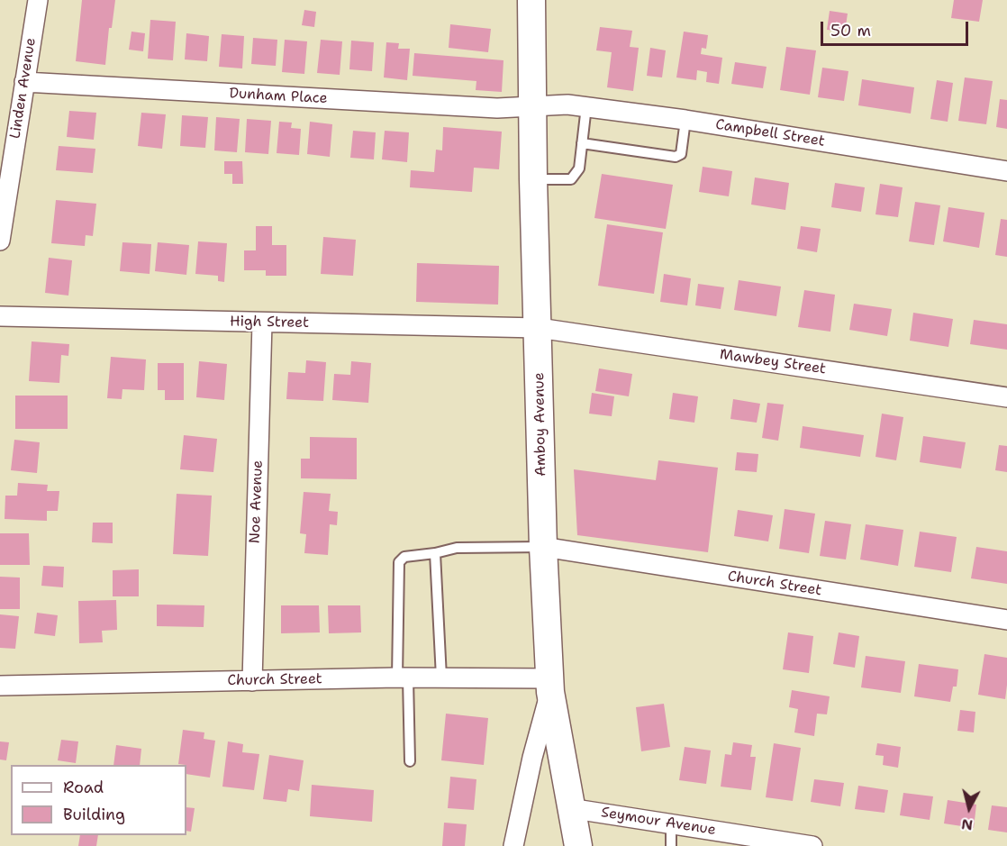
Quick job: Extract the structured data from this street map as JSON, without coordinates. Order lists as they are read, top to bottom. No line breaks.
{"streets":{"main road":["Amboy Avenue"],"street":["Linden Avenue","Dunham Place","Campbell Street","High Street","Mawbey Street","Noe Avenue","Church Street","Seymour Avenue"]},"crossings":[["Linden Avenue","Dunham Place"],["Dunham Place","Campbell Street"],["Dunham Place","Amboy Avenue"],["Campbell Street","Amboy Avenue"],["High Street","Mawbey Street"],["High Street","Amboy Avenue"],["High Street","Noe Avenue"],["Mawbey Street","Amboy Avenue"],["Amboy Avenue","Church Street"],["Amboy Avenue","Seymour Avenue"],["Noe Avenue","Church Street"]],"legend":["Road","Building"],"scale_bar":"50 m","north":"bottom"}
